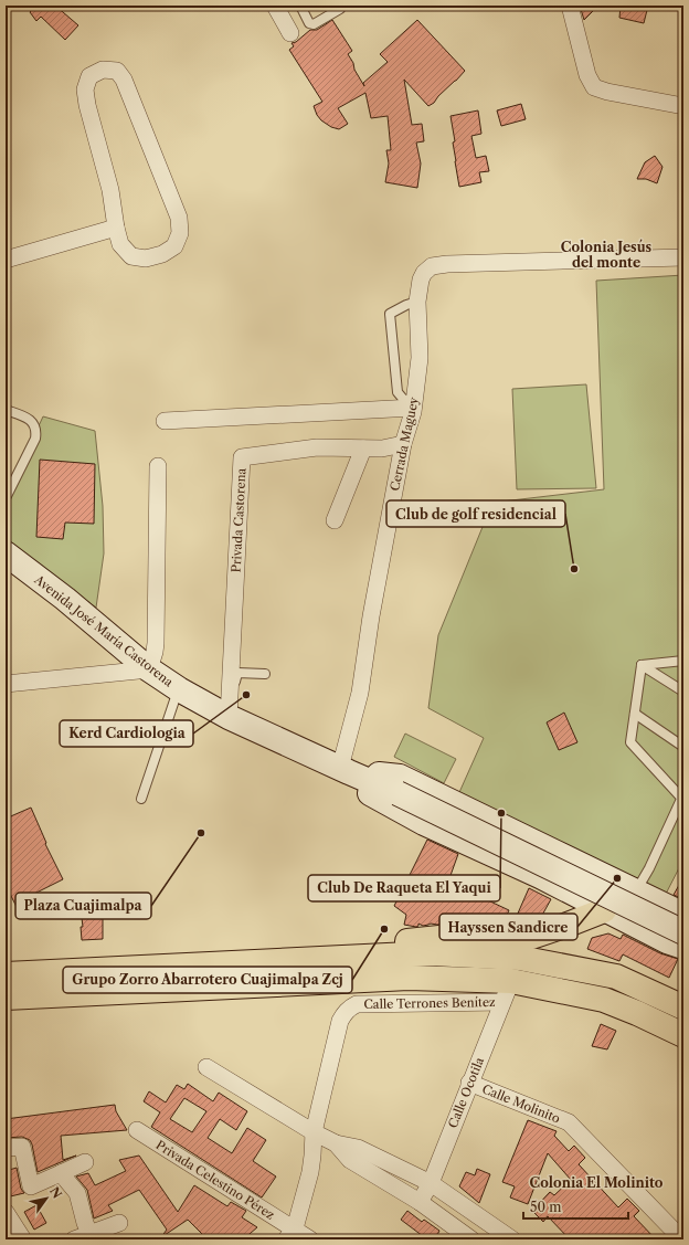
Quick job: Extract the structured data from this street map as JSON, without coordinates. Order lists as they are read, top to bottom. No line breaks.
{"streets":{"main road":["Avenida José María Castorena"],"street":["Cerrada Maguey","Privada Castorena","Calle Terrones Benítez","Calle Ocotila","Calle Molinito","Privada Celestino Pérez"]},"crossings":[["Cerrada Maguey","Privada Castorena"],["Cerrada Maguey","Avenida José María Castorena"],["Privada Castorena","Avenida José María Castorena"],["Calle Terrones Benítez","Calle Ocotila"],["Calle Terrones Benítez","Privada Celestino Pérez"],["Calle Ocotila","Calle Molinito"]],"districts":["Colonia Jesús del monte","Colonia El Molinito"],"places":["Club de golf residencial","Kerd Cardiologia","Club De Raqueta El Yaqui","Plaza Cuajimalpa","Hayssen Sandicre","Grupo Zorro Abarrotero Cuajimalpa Zcj"],"scale_bar":"50 m","north":"top right"}
